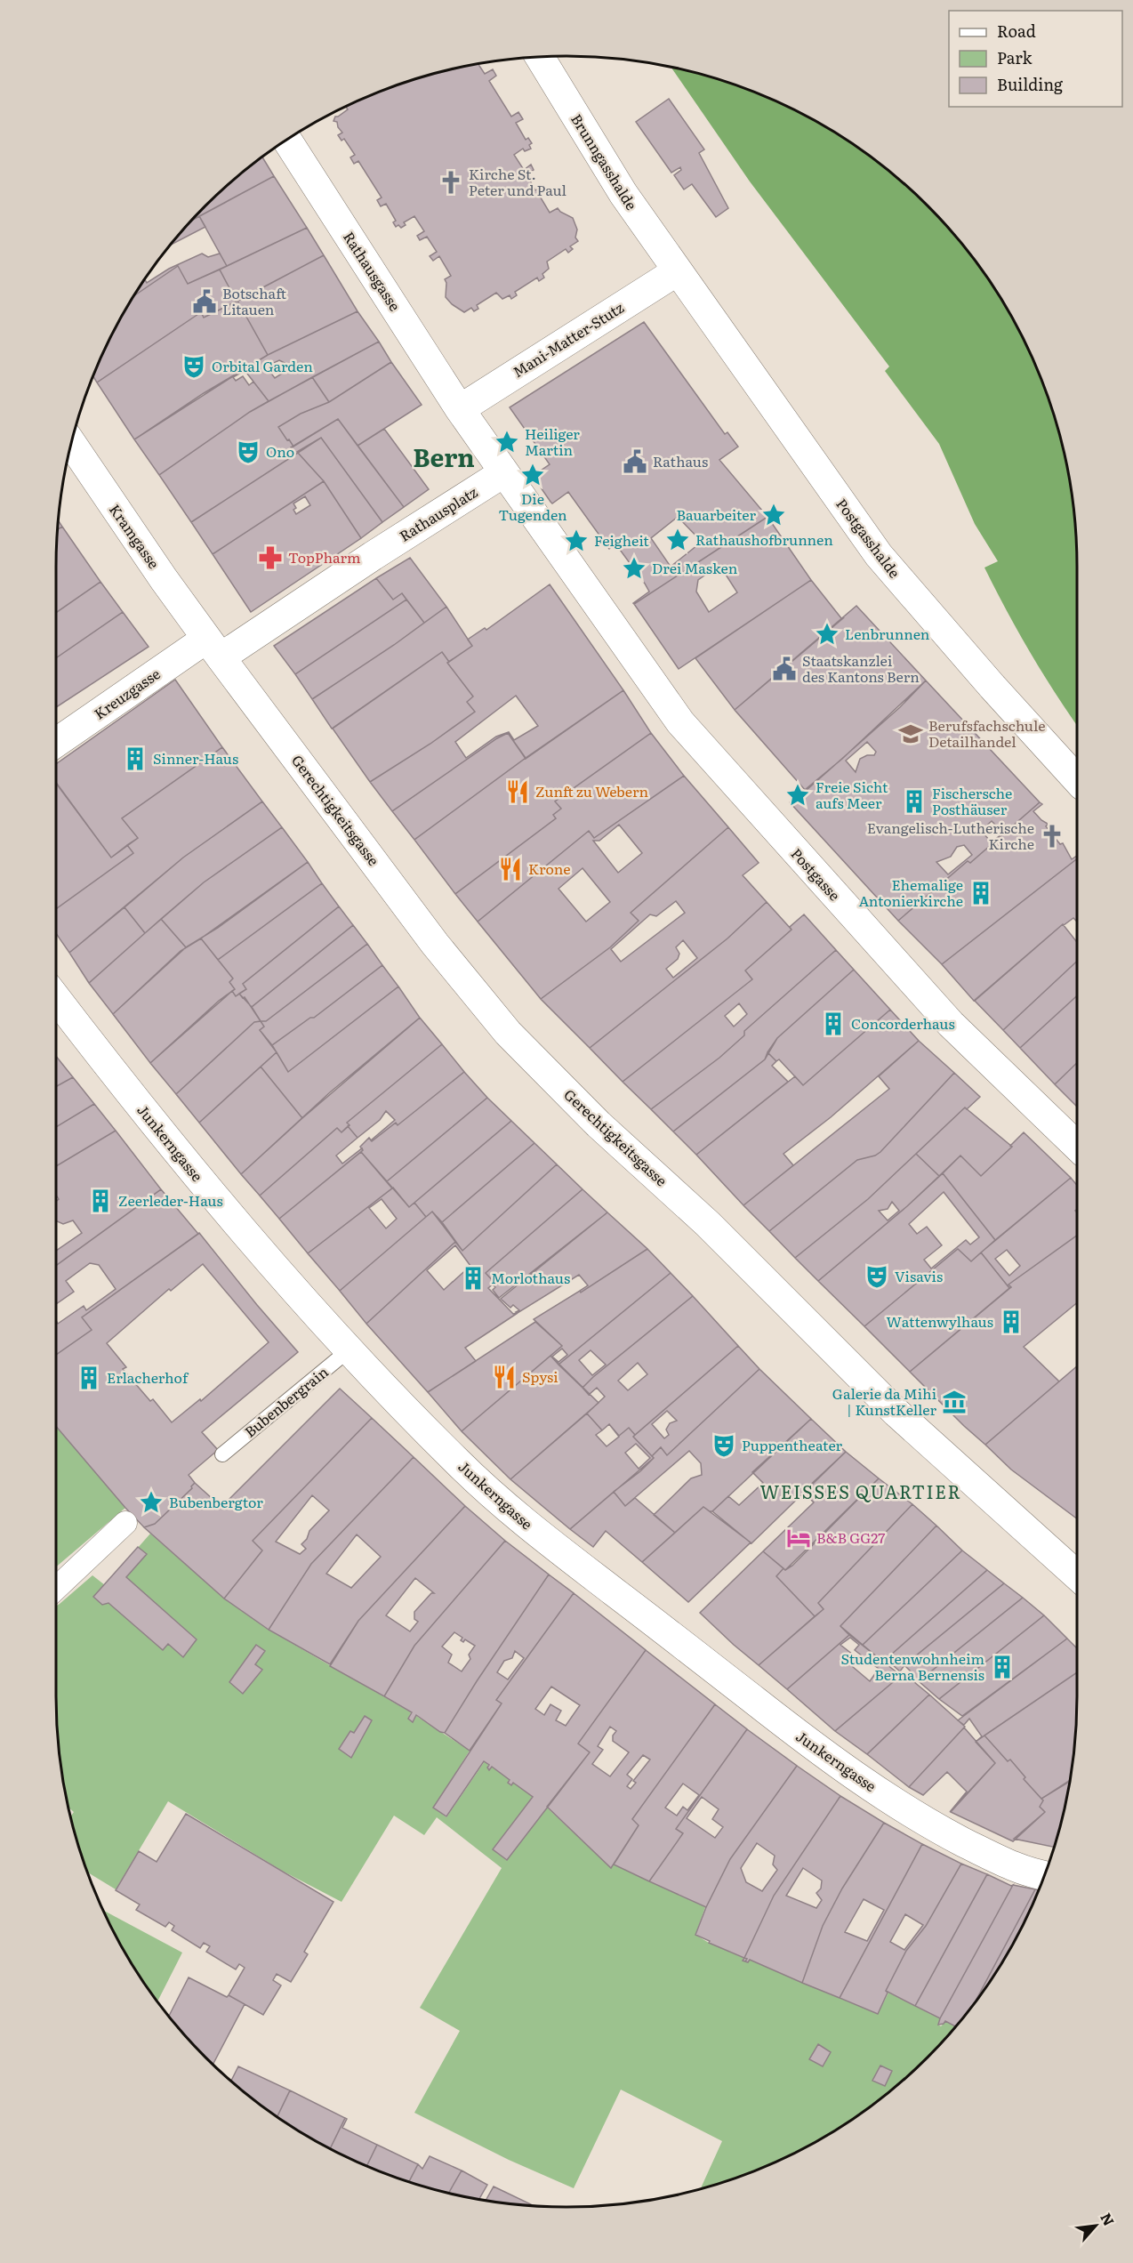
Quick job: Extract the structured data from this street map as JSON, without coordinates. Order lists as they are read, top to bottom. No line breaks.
{"streets":{"street":["Brunngasshalde","Rathausgasse","Mani-Matter-Stutz","Rathausplatz","Kramgasse","Postgasshalde","Kreuzgasse","Gerechtigkeitsgasse","Postgasse","Junkerngasse"],"lane":["Bubenbergrain"]},"crossings":[["Brunngasshalde","Mani-Matter-Stutz"],["Brunngasshalde","Postgasshalde"],["Rathausgasse","Mani-Matter-Stutz"],["Mani-Matter-Stutz","Postgasshalde"],["Rathausplatz","Kreuzgasse"],["Rathausplatz","Postgasse"],["Kramgasse","Kreuzgasse"],["Kramgasse","Gerechtigkeitsgasse"],["Kreuzgasse","Gerechtigkeitsgasse"],["Junkerngasse","Bubenbergrain"]],"districts":["Bern","WEISSES QUARTIER"],"places":{"church":["Kirche St. Peter und Paul","Evangelisch-Lutherische Kirche"],"public building":["Botschaft Litauen","Rathaus","Staatskanzlei des Kantons Bern"],"theatre":["Orbital Garden","Ono","Visavis","Puppentheater"],"place":["Heiliger Martin","Die Tugenden","Bauarbeiter","Rathaushofbrunnen","Feigheit","Drei Masken","Lenbrunnen","Freie Sicht aufs Meer","Bubenbergtor"],"pharmacy":["TopPharm"],"school or university":["Berufsfachschule Detailhandel"],"building":["Sinner-Haus","Fischersche Posthäuser","Ehemalige Antonierkirche","Concorderhaus","Zeerleder-Haus","Morlothaus","Wattenwylhaus","Erlacherhof","Studentenwohnheim Berna Bernensis"],"restaurant":["Zunft zu Webern","Krone","Spysi"],"museum":["Galerie da Mihi | KunstKeller"],"hotel":["B&B GG27"]},"legend":["Road","Park","Building"],"north":"top right"}
